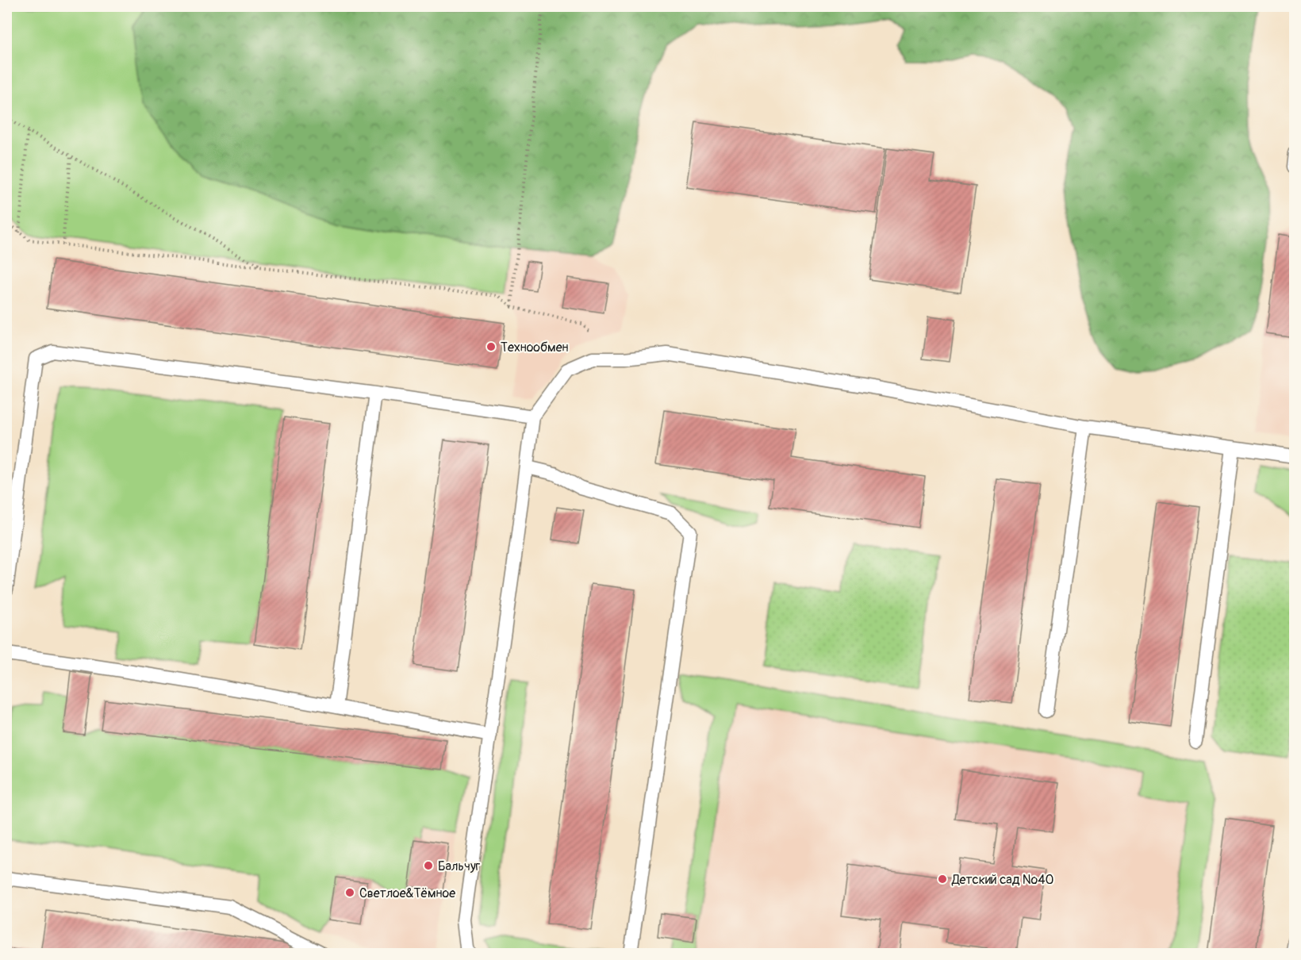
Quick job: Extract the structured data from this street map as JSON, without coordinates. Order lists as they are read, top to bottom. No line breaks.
{"places":["Технообмен","Бальчуг","Детский сад №40","Светлое&Тёмное"]}
